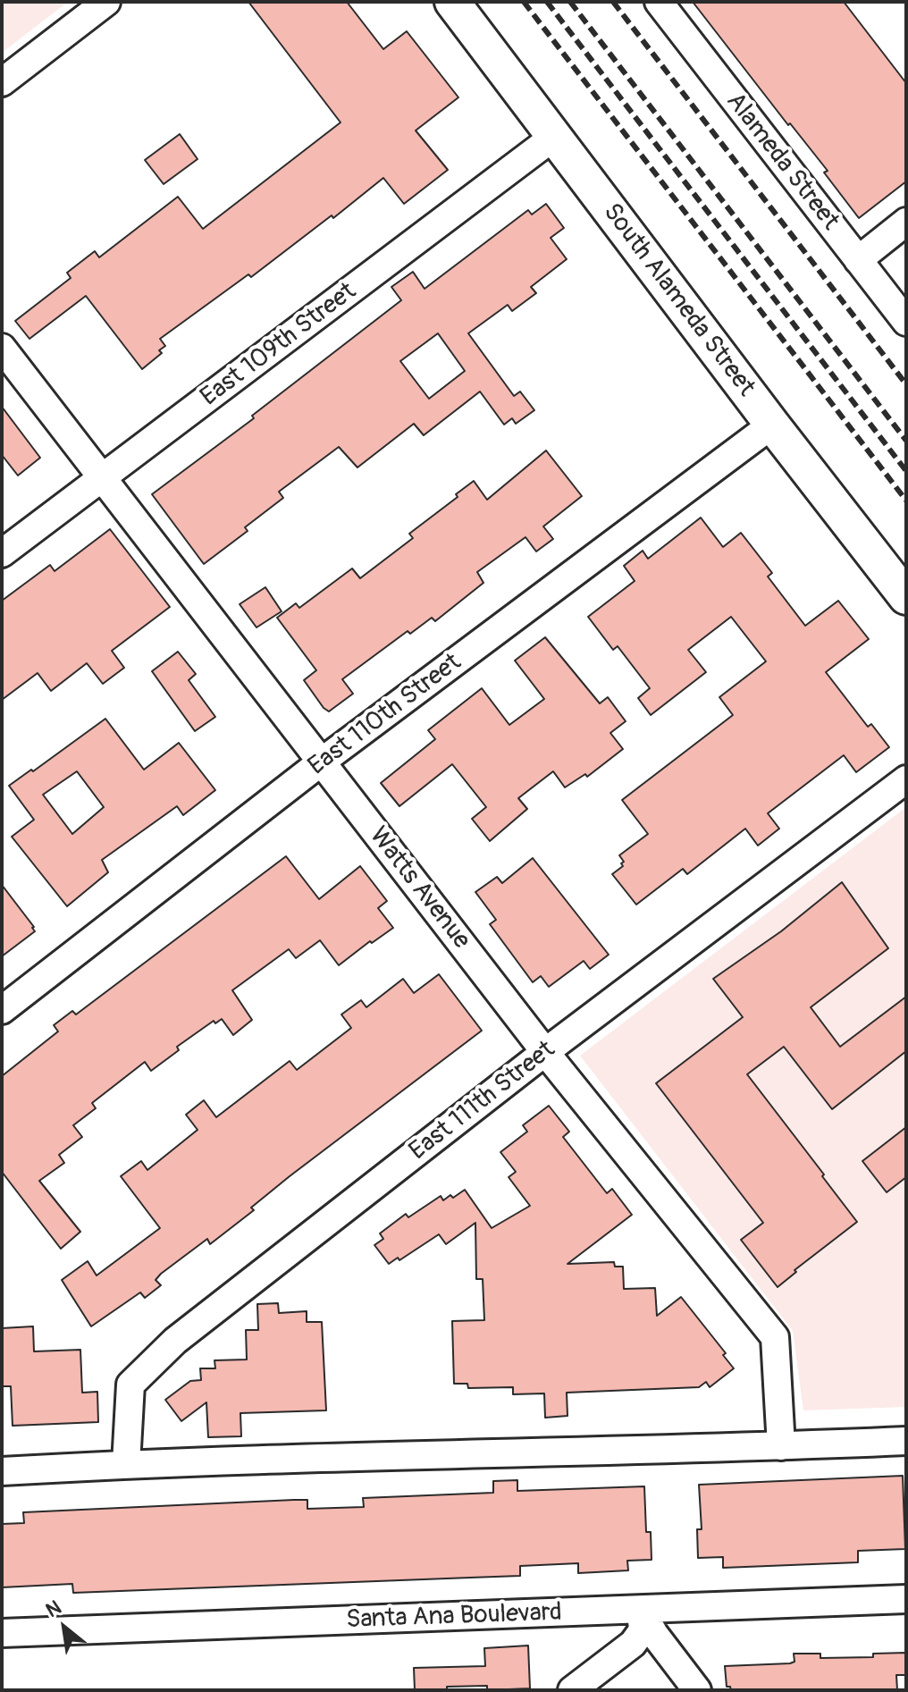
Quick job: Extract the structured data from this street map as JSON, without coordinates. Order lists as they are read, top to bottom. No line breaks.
{"streets":{"main road":["South Alameda Street"],"street":["Alameda Street","East 109th Street","East 110th Street","Watts Avenue","East 111th Street","Santa Ana Boulevard"]},"crossings":[["South Alameda Street","East 109th Street"],["South Alameda Street","East 110th Street"],["East 109th Street","Watts Avenue"],["East 110th Street","Watts Avenue"],["Watts Avenue","East 111th Street"]],"north":"top left"}
